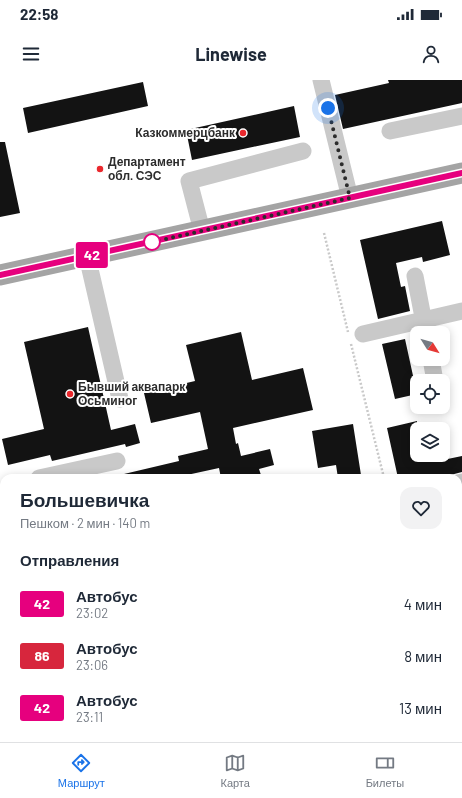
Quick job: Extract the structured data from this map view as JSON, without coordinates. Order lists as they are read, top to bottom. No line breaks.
{"places":["Казкоммерцбанк","Департамент обл. СЭС","Бывший аквапарк Осьминог"],"lines":["bus line 42"],"north":"bottom right","page":{"status":"22:58","header":"Linewise","on_map":"42","heading":[["Большевичка","Пешком · 2 мин · 140 m"],"Отправления"],"list":[{"mark":"42","name":"Автобус","note":"23:02","value":"4 мин"},{"mark":"86","name":"Автобус","note":"23:06","value":"8 мин"},{"mark":"42","name":"Автобус","note":"23:11","value":"13 мин"}],"tabs":["Маршрут","Карта","Билеты"]}}
